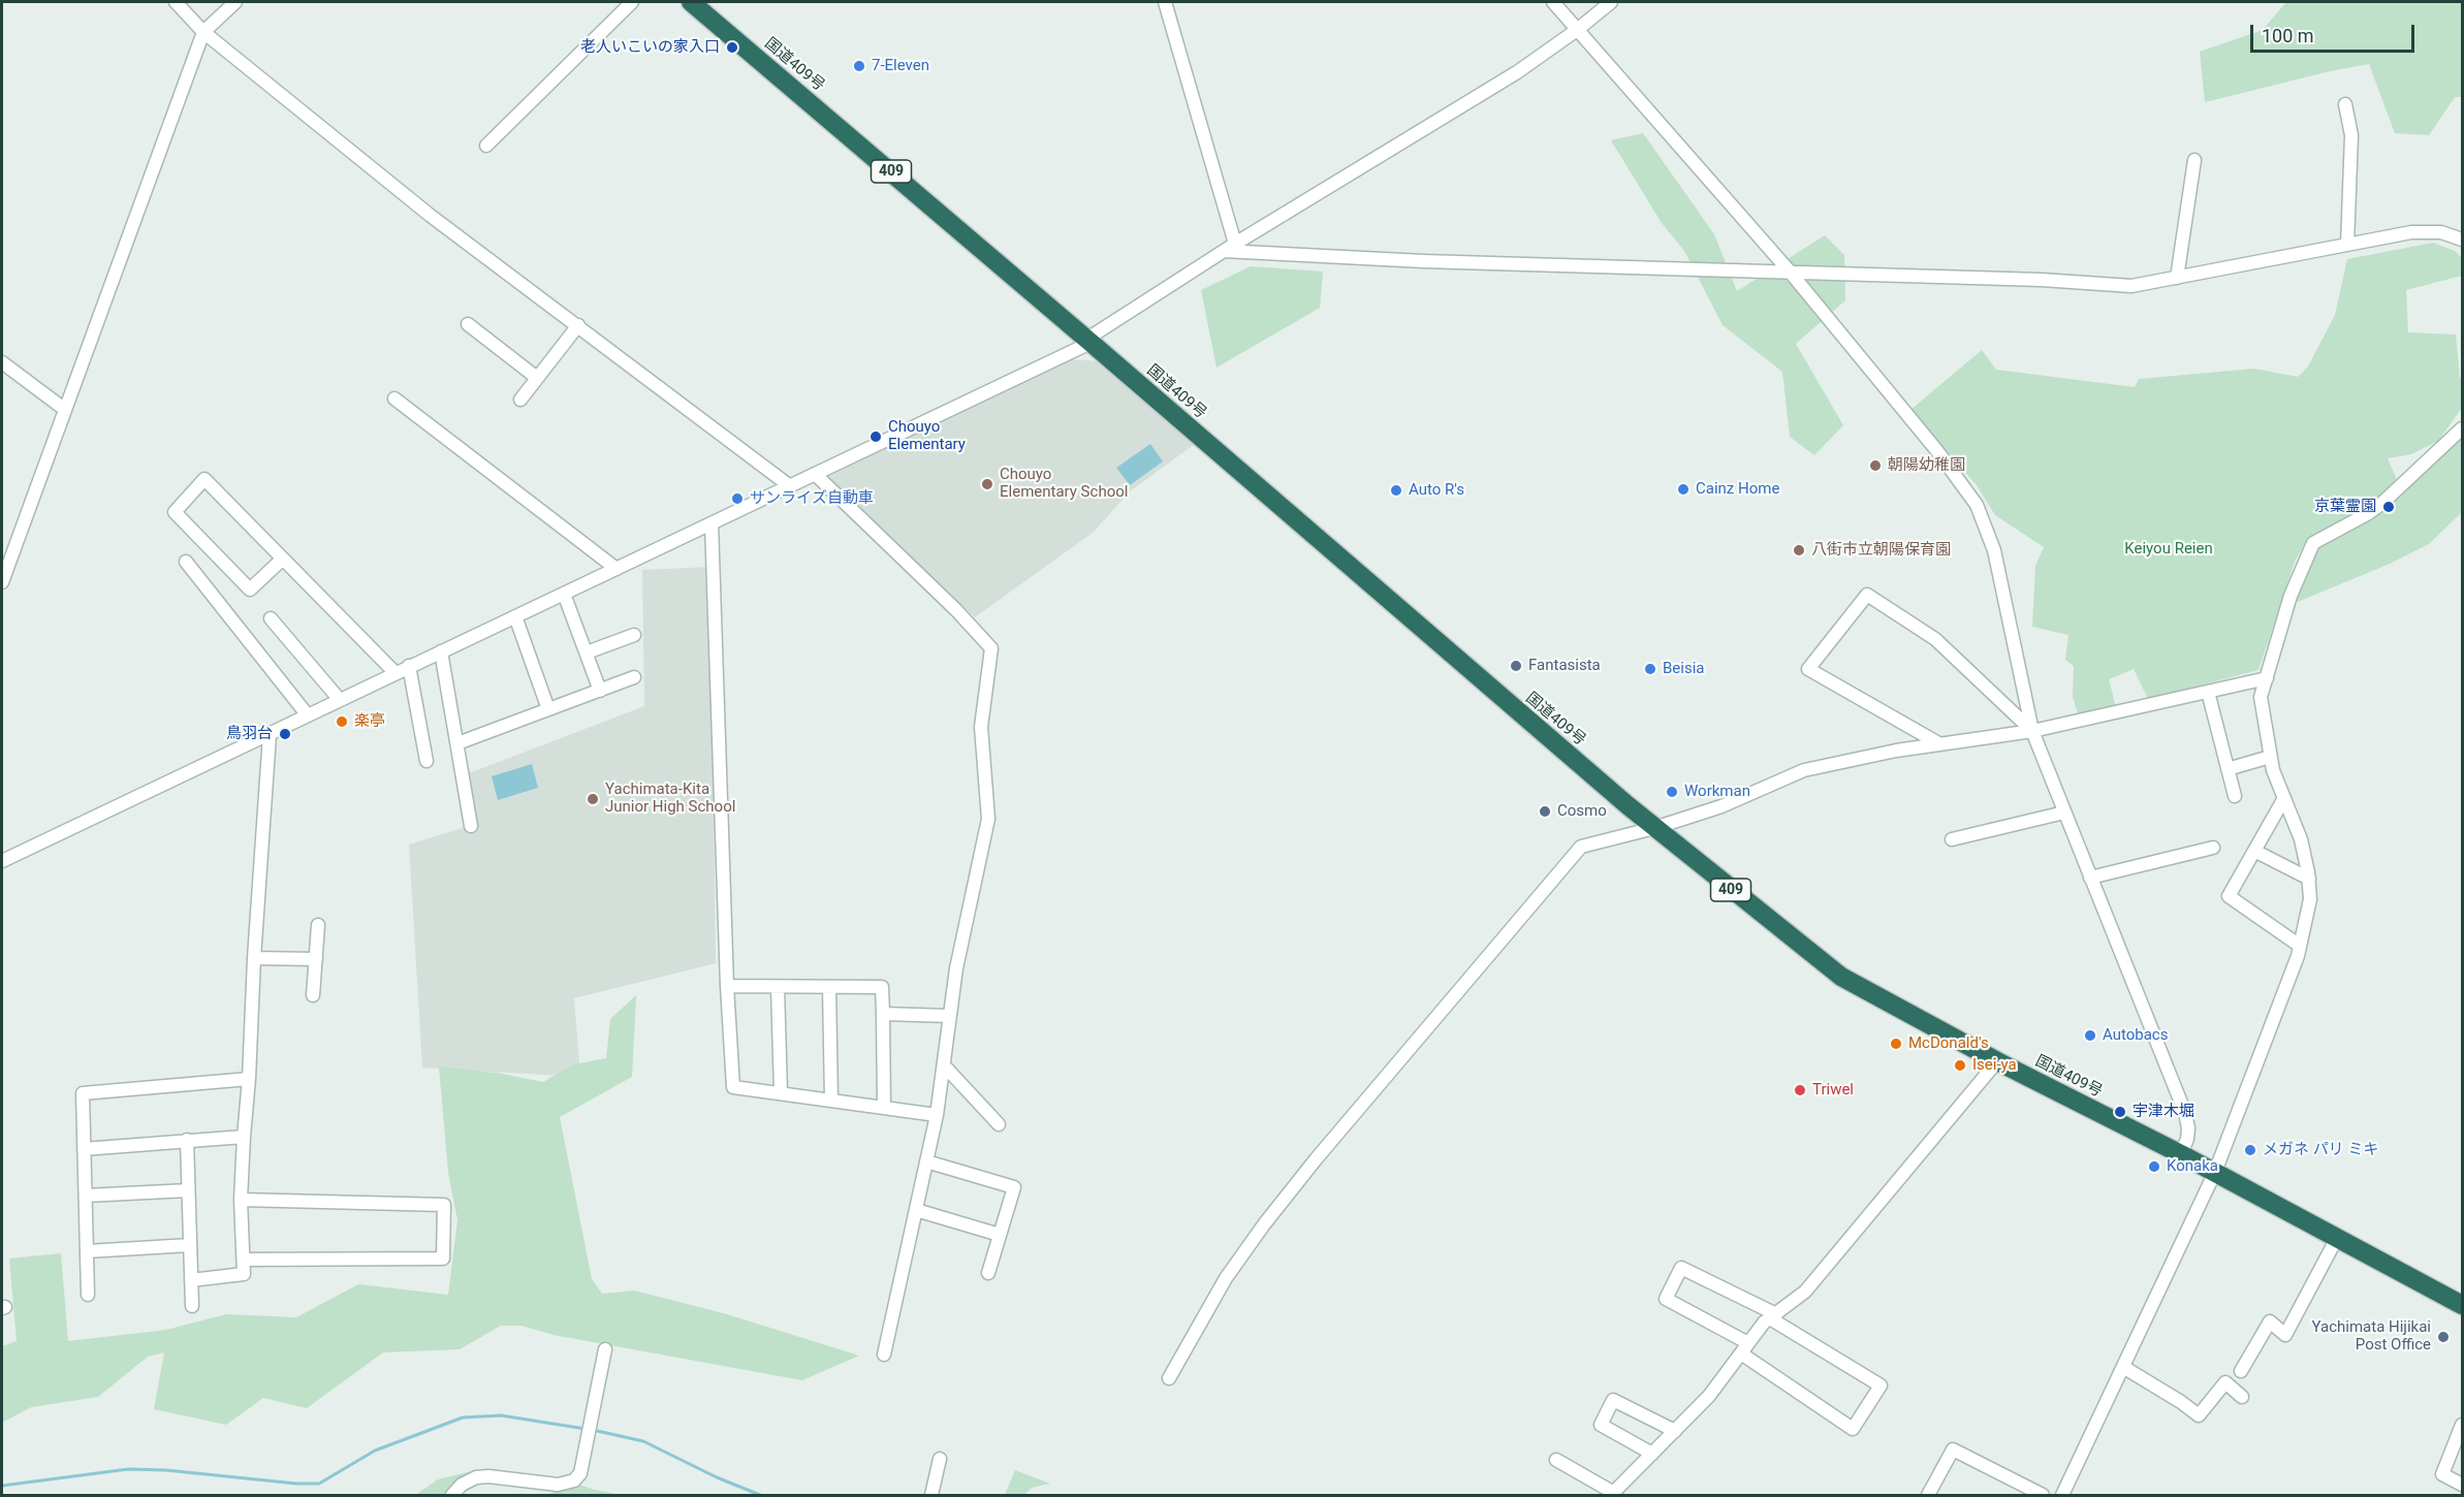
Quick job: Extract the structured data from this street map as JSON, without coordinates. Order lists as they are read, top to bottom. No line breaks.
{"streets":{"highway":["国道409号","409"]},"parks":["Keiyou Reien"],"places":["老人いこいの家入口","7-Eleven","Chouyo Elementary","朝陽幼稚園","Chouyo Elementary School","Cainz Home","Auto R's","サンライズ自動車","京葉霊園","八街市立朝陽保育園","Fantasista","Beisia","楽亭","鳥羽台","Workman","Yachimata-Kita Junior High School","Cosmo","Autobacs","McDonald's","Isei-ya","Triwel","宇津木堀","メガネ パリ ミキ","Konaka","Yachimata Hijikai Post Office"],"scale_bar":"100 m"}
